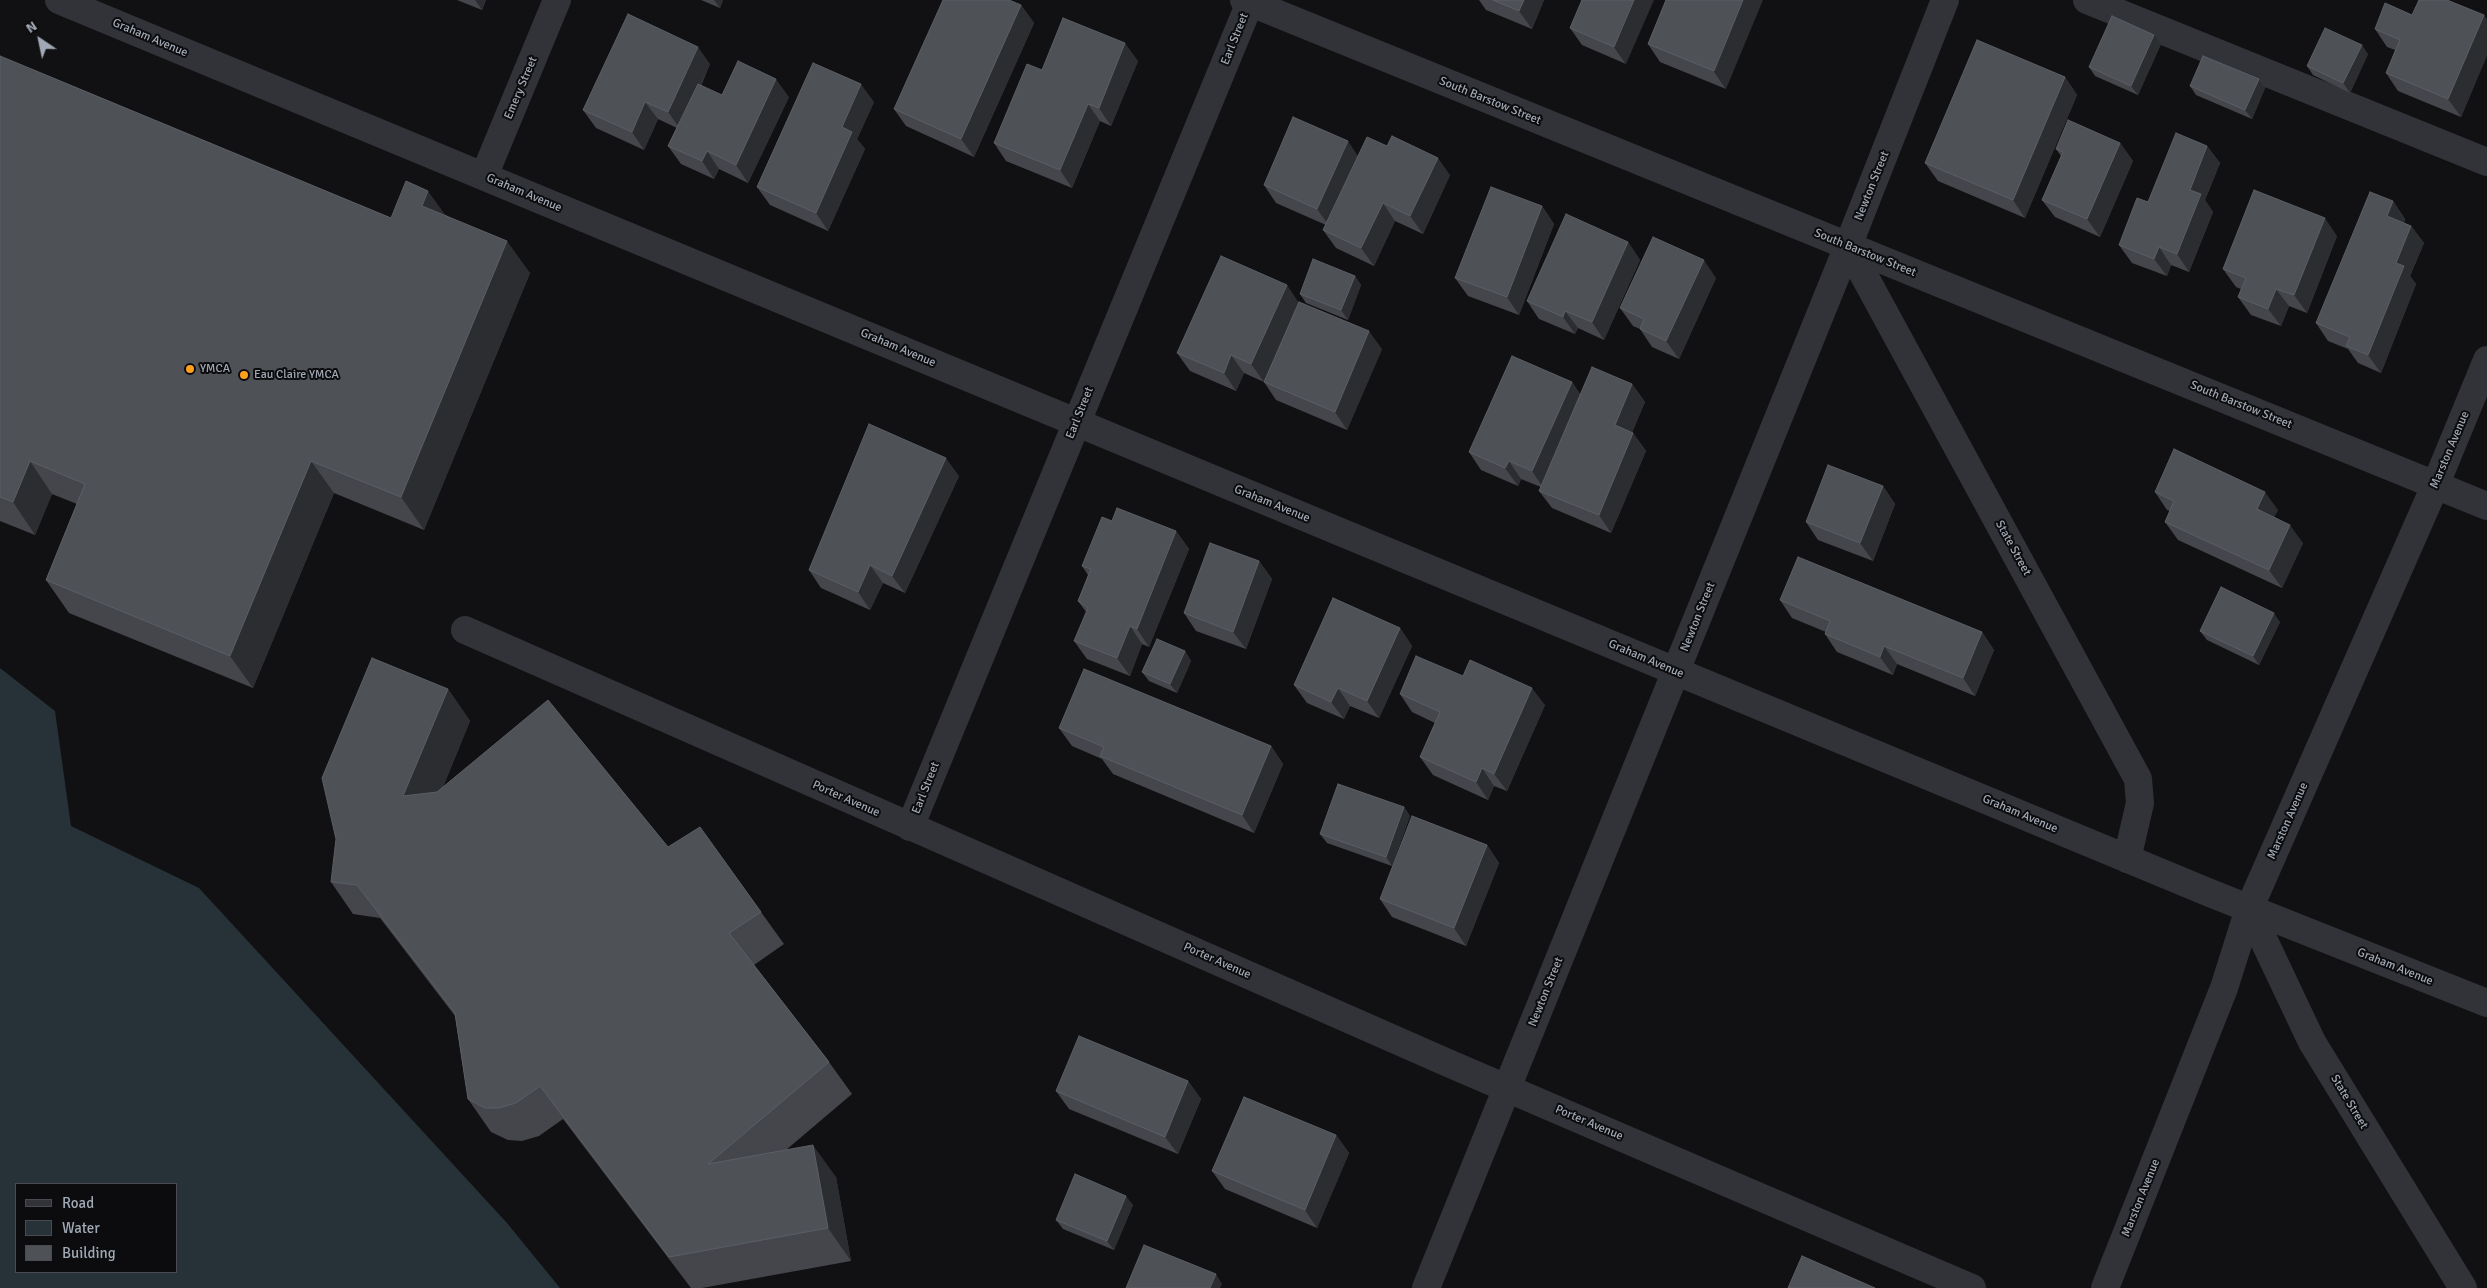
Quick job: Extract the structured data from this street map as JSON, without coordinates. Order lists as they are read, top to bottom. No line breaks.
{"streets":{"street":["Graham Avenue","Earl Street","Emery Street","South Barstow Street","Newton Street","Marston Avenue","State Street","Porter Avenue"]},"crossings":[["Graham Avenue","Earl Street"],["Graham Avenue","Emery Street"],["Graham Avenue","Newton Street"],["Graham Avenue","Marston Avenue"],["Graham Avenue","State Street"],["Earl Street","South Barstow Street"],["Earl Street","Porter Avenue"],["South Barstow Street","Newton Street"],["South Barstow Street","Marston Avenue"],["South Barstow Street","State Street"],["Newton Street","State Street"],["Newton Street","Porter Avenue"],["Marston Avenue","State Street"]],"places":["YMCA","Eau Claire YMCA"],"legend":["Road","Water","Building"],"north":"top left"}
